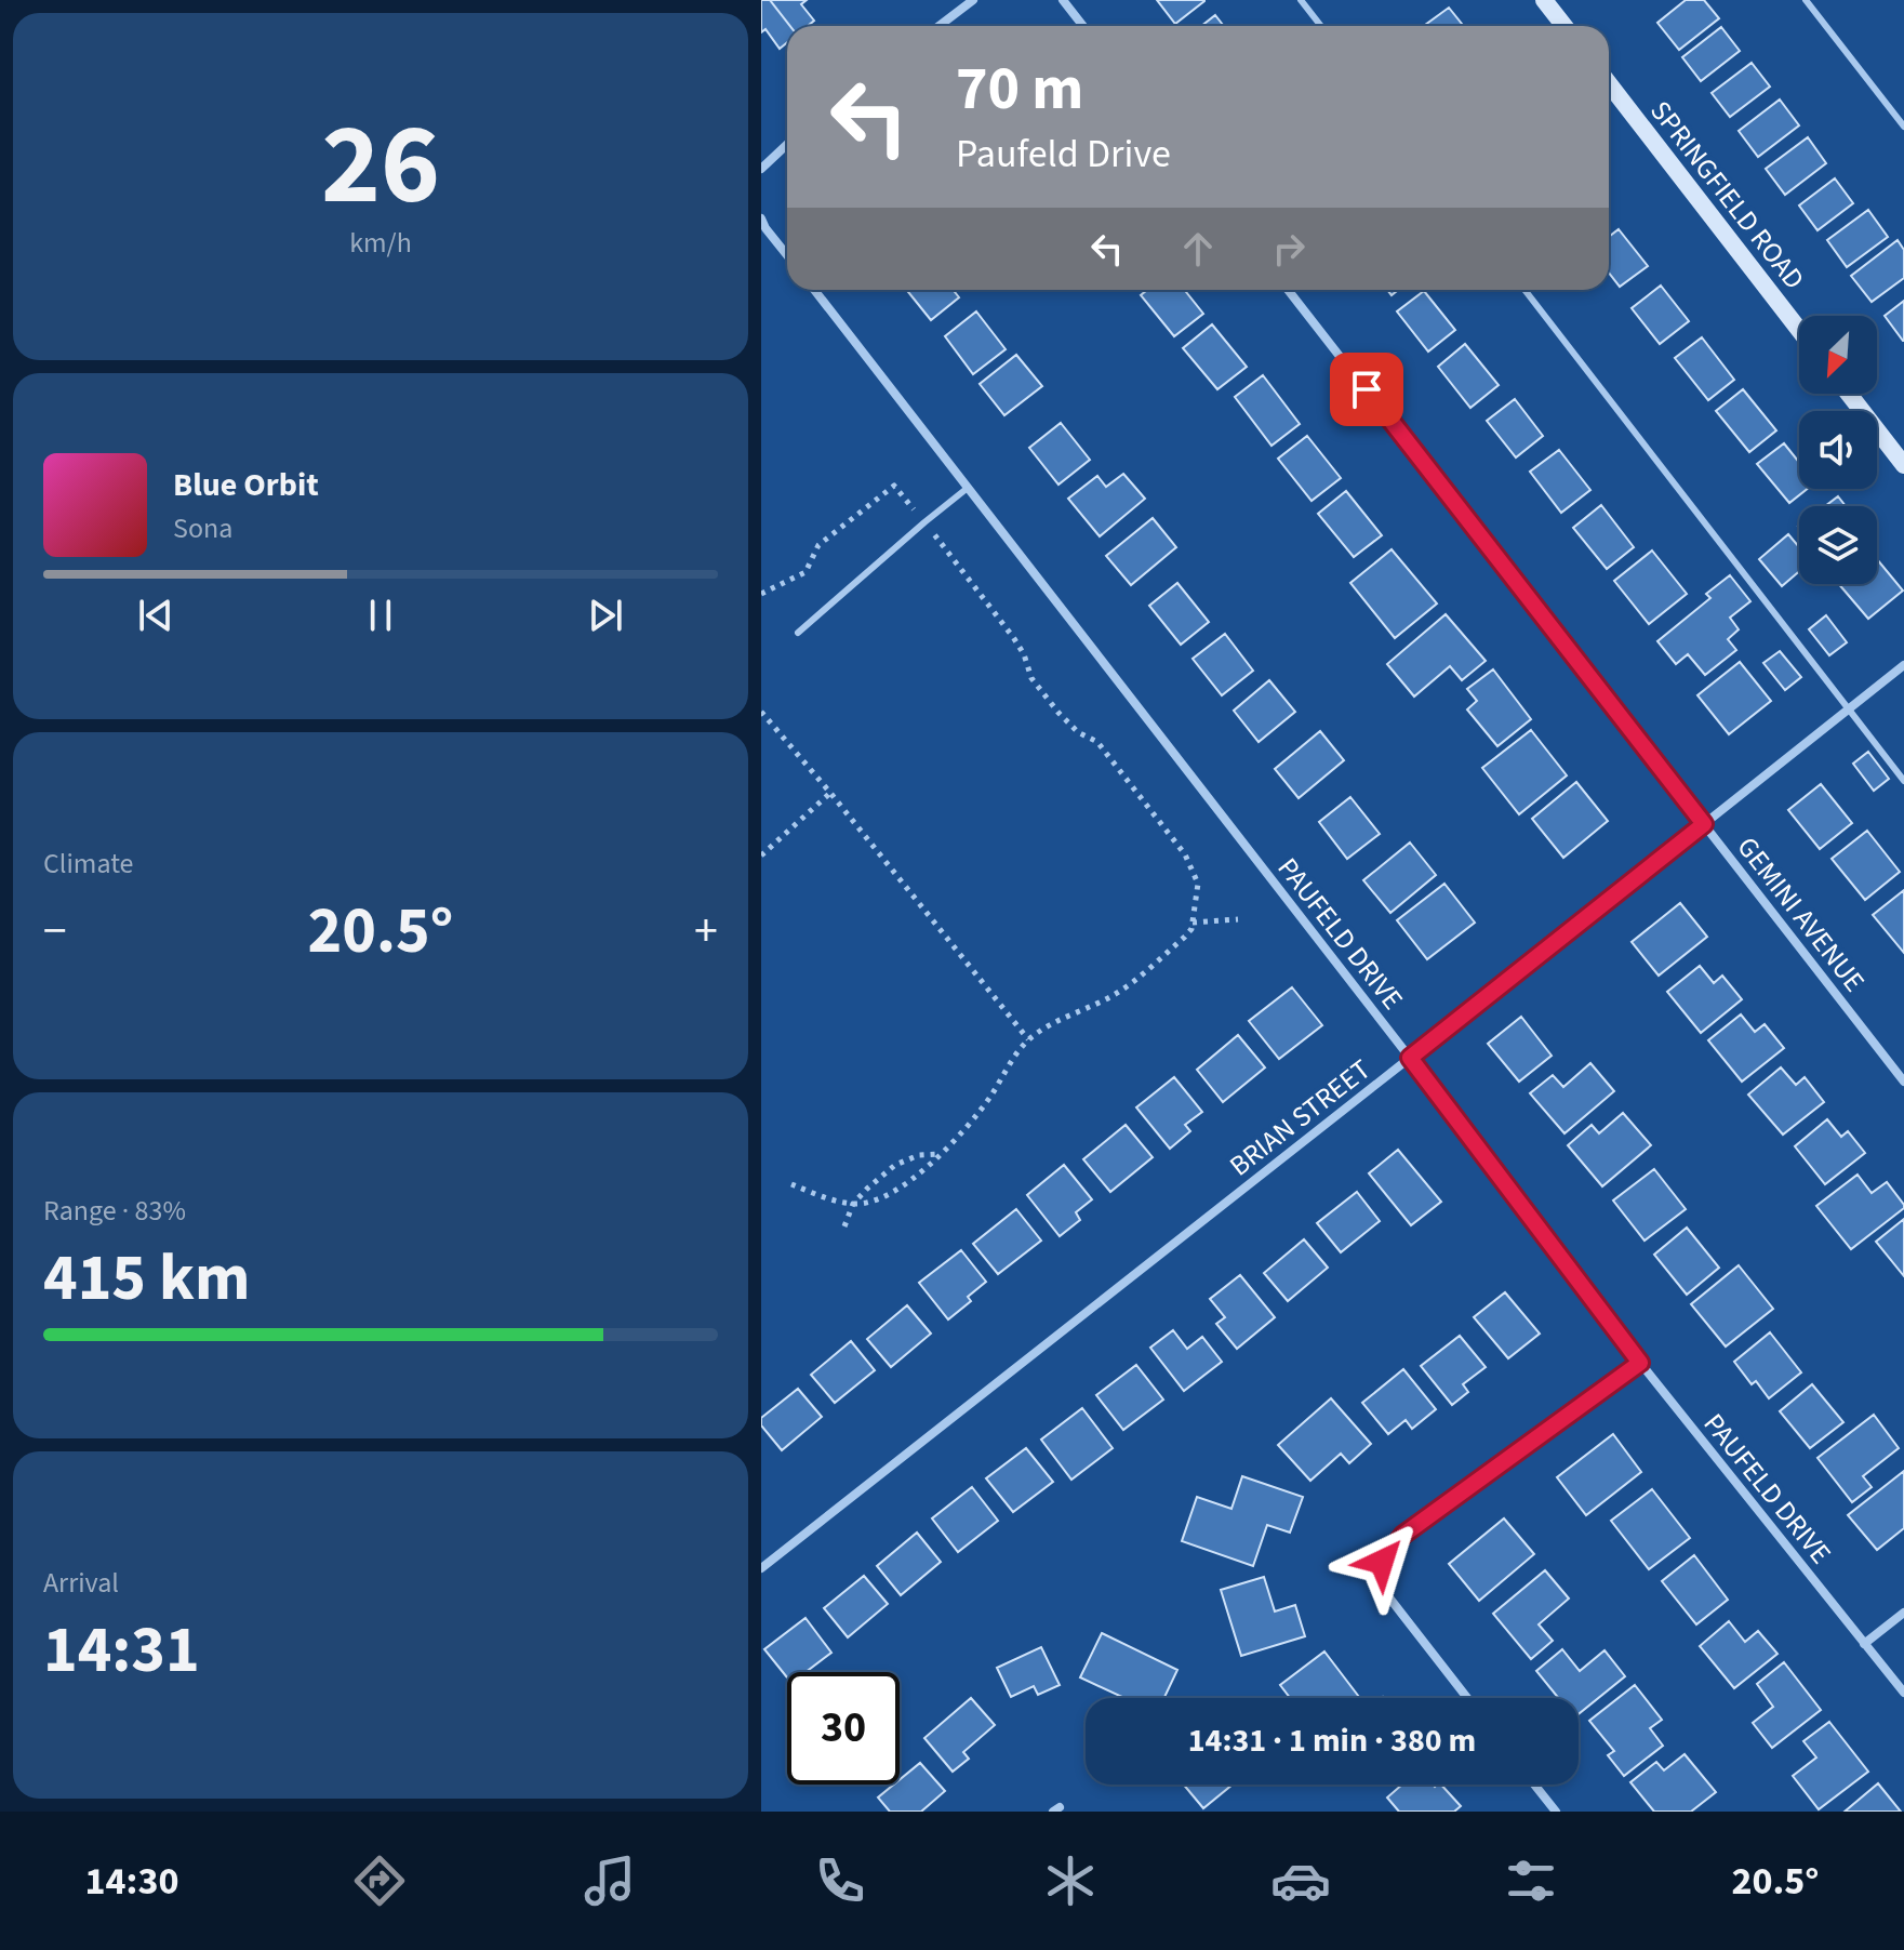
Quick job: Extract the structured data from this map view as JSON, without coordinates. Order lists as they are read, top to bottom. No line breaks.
{"streets":{"street":["SPRINGFIELD ROAD","GEMINI AVENUE","PAUFELD DRIVE","BRIAN STREET"]},"crossings":[["GEMINI AVENUE","BRIAN STREET"],["PAUFELD DRIVE","BRIAN STREET"]],"north":"bottom left","page":{"tile":[["26","km/h"],"Climate",["Range · 83%","415 km"],["Arrival","14:31"]],"turn":["70 m","Paufeld Drive"],"song":["Blue Orbit","Sona"],"heat":["−","20.5°","+"],"limit":"30","trip":"14:31 · 1 min · 380 m","tabs":["14:30","20.5°"]}}
